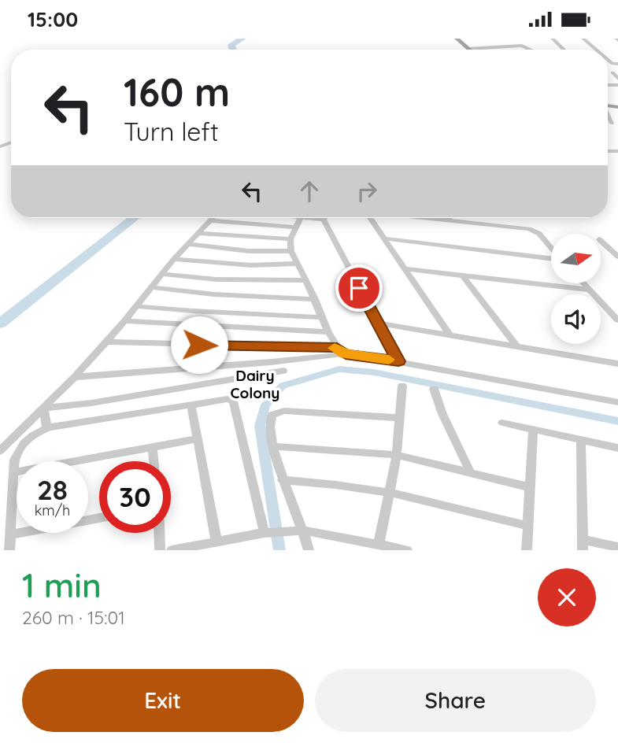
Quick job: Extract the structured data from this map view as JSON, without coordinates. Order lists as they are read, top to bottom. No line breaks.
{"districts":["Dairy Colony"],"north":"right","page":{"status":"15:00","turn":["160 m","Turn left"],"speed":"28 km/h","limit":"30","heading":["1 min","260 m · 15:01"],"buttons":["Exit","Share"]}}
